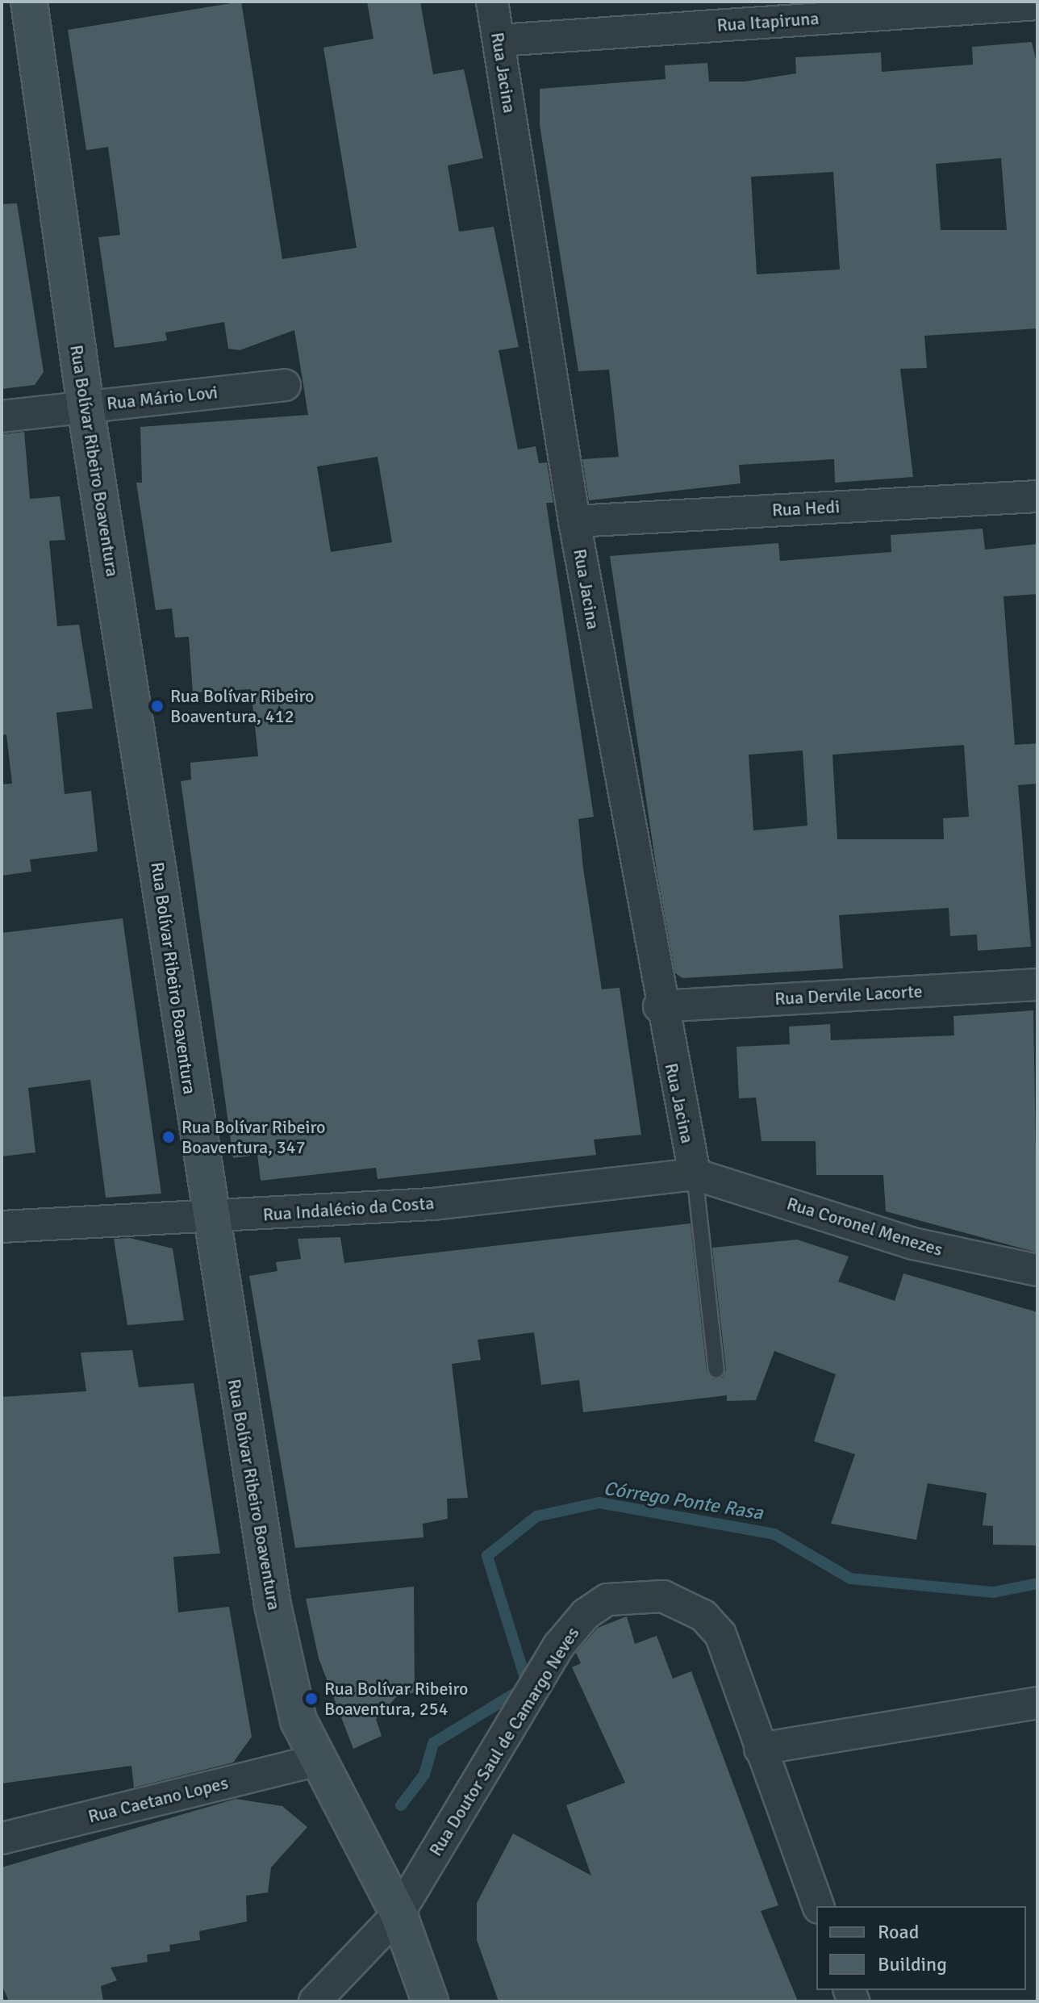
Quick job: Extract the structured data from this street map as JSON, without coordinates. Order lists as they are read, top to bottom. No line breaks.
{"streets":{"main road":["Rua Bolívar Ribeiro Boaventura"],"street":["Rua Itapiruna","Rua Jacina","Rua Mário Lovi","Rua Hedi","Rua Dervile Lacorte","Rua Indalécio da Costa","Rua Coronel Menezes","Rua Doutor Saul de Camargo Neves","Rua Caetano Lopes"]},"crossings":[["Rua Itapiruna","Rua Jacina"],["Rua Jacina","Rua Hedi"],["Rua Jacina","Rua Dervile Lacorte"],["Rua Jacina","Rua Indalécio da Costa"],["Rua Jacina","Rua Coronel Menezes"],["Rua Mário Lovi","Rua Bolívar Ribeiro Boaventura"],["Rua Bolívar Ribeiro Boaventura","Rua Indalécio da Costa"],["Rua Bolívar Ribeiro Boaventura","Rua Doutor Saul de Camargo Neves"],["Rua Bolívar Ribeiro Boaventura","Rua Caetano Lopes"],["Rua Indalécio da Costa","Rua Coronel Menezes"]],"water":["Córrego Ponte Rasa"],"places":["Rua Bolívar Ribeiro Boaventura, 412","Rua Bolívar Ribeiro Boaventura, 347","Rua Bolívar Ribeiro Boaventura, 254"],"legend":["Road","Building"]}
